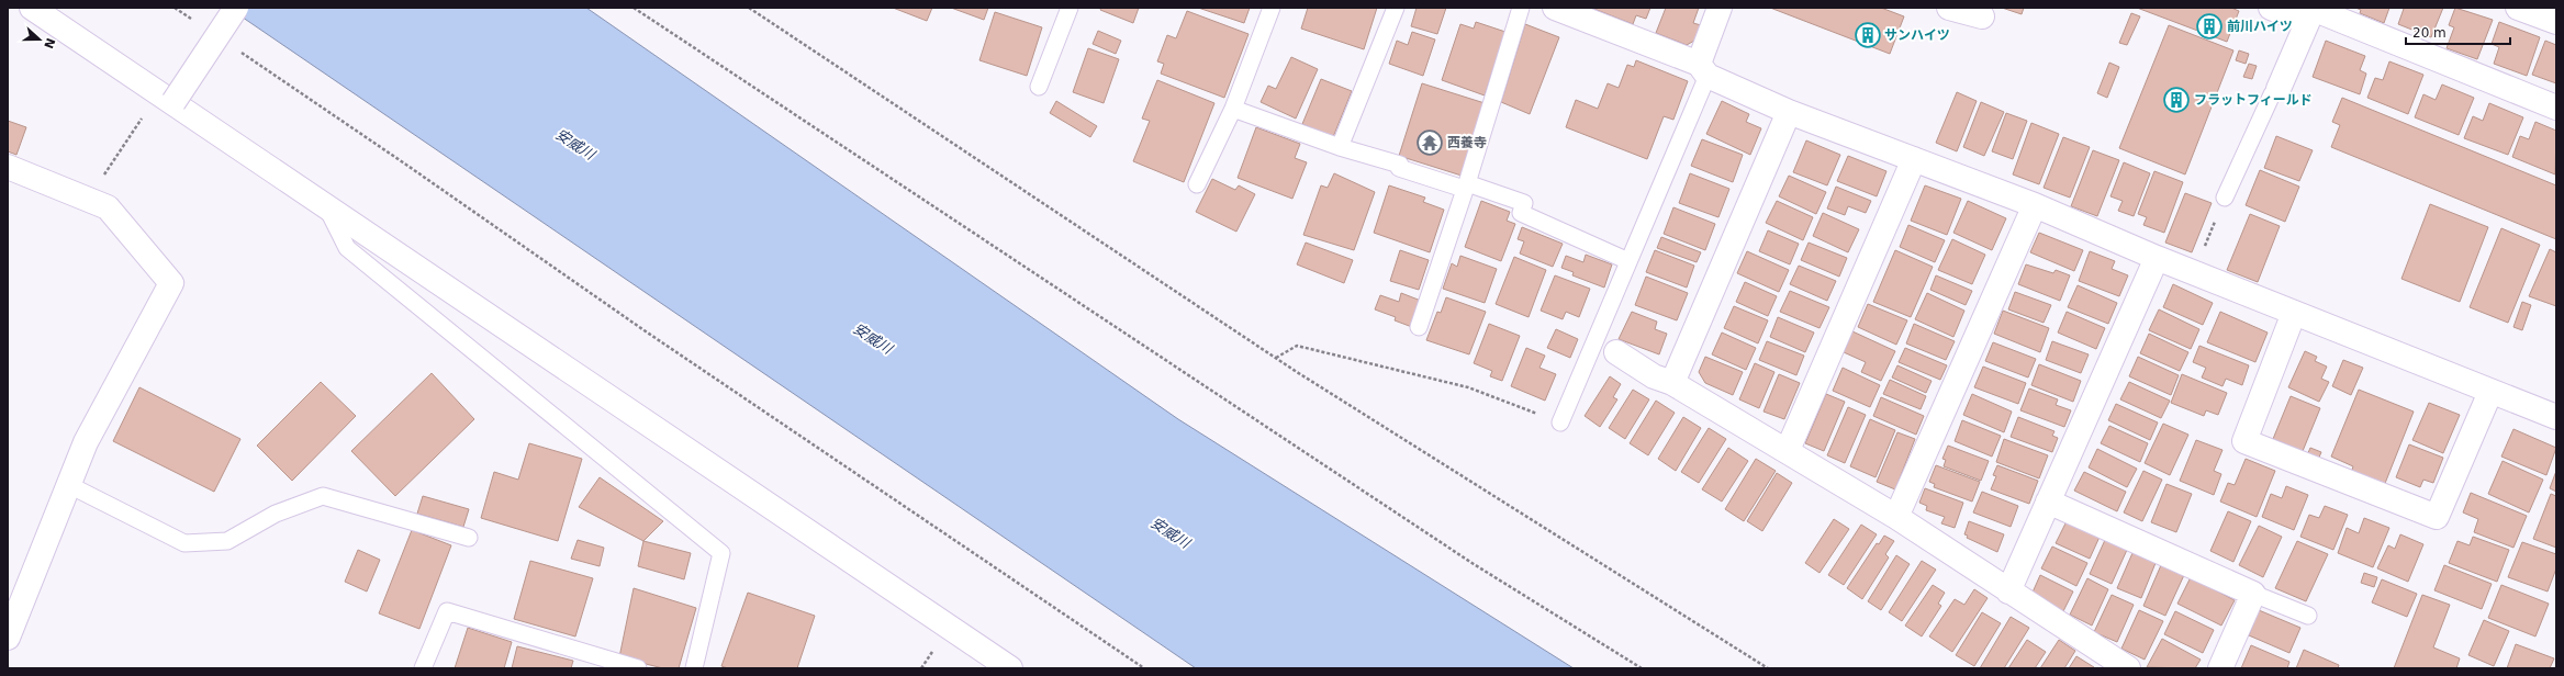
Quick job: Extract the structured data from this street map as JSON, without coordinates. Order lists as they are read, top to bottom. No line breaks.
{"water":["安威川"],"places":{"building":["前川ハイツ","サンハイツ","フラットフィールド"],"temple":["西養寺"]},"scale_bar":"20 m","north":"right"}
